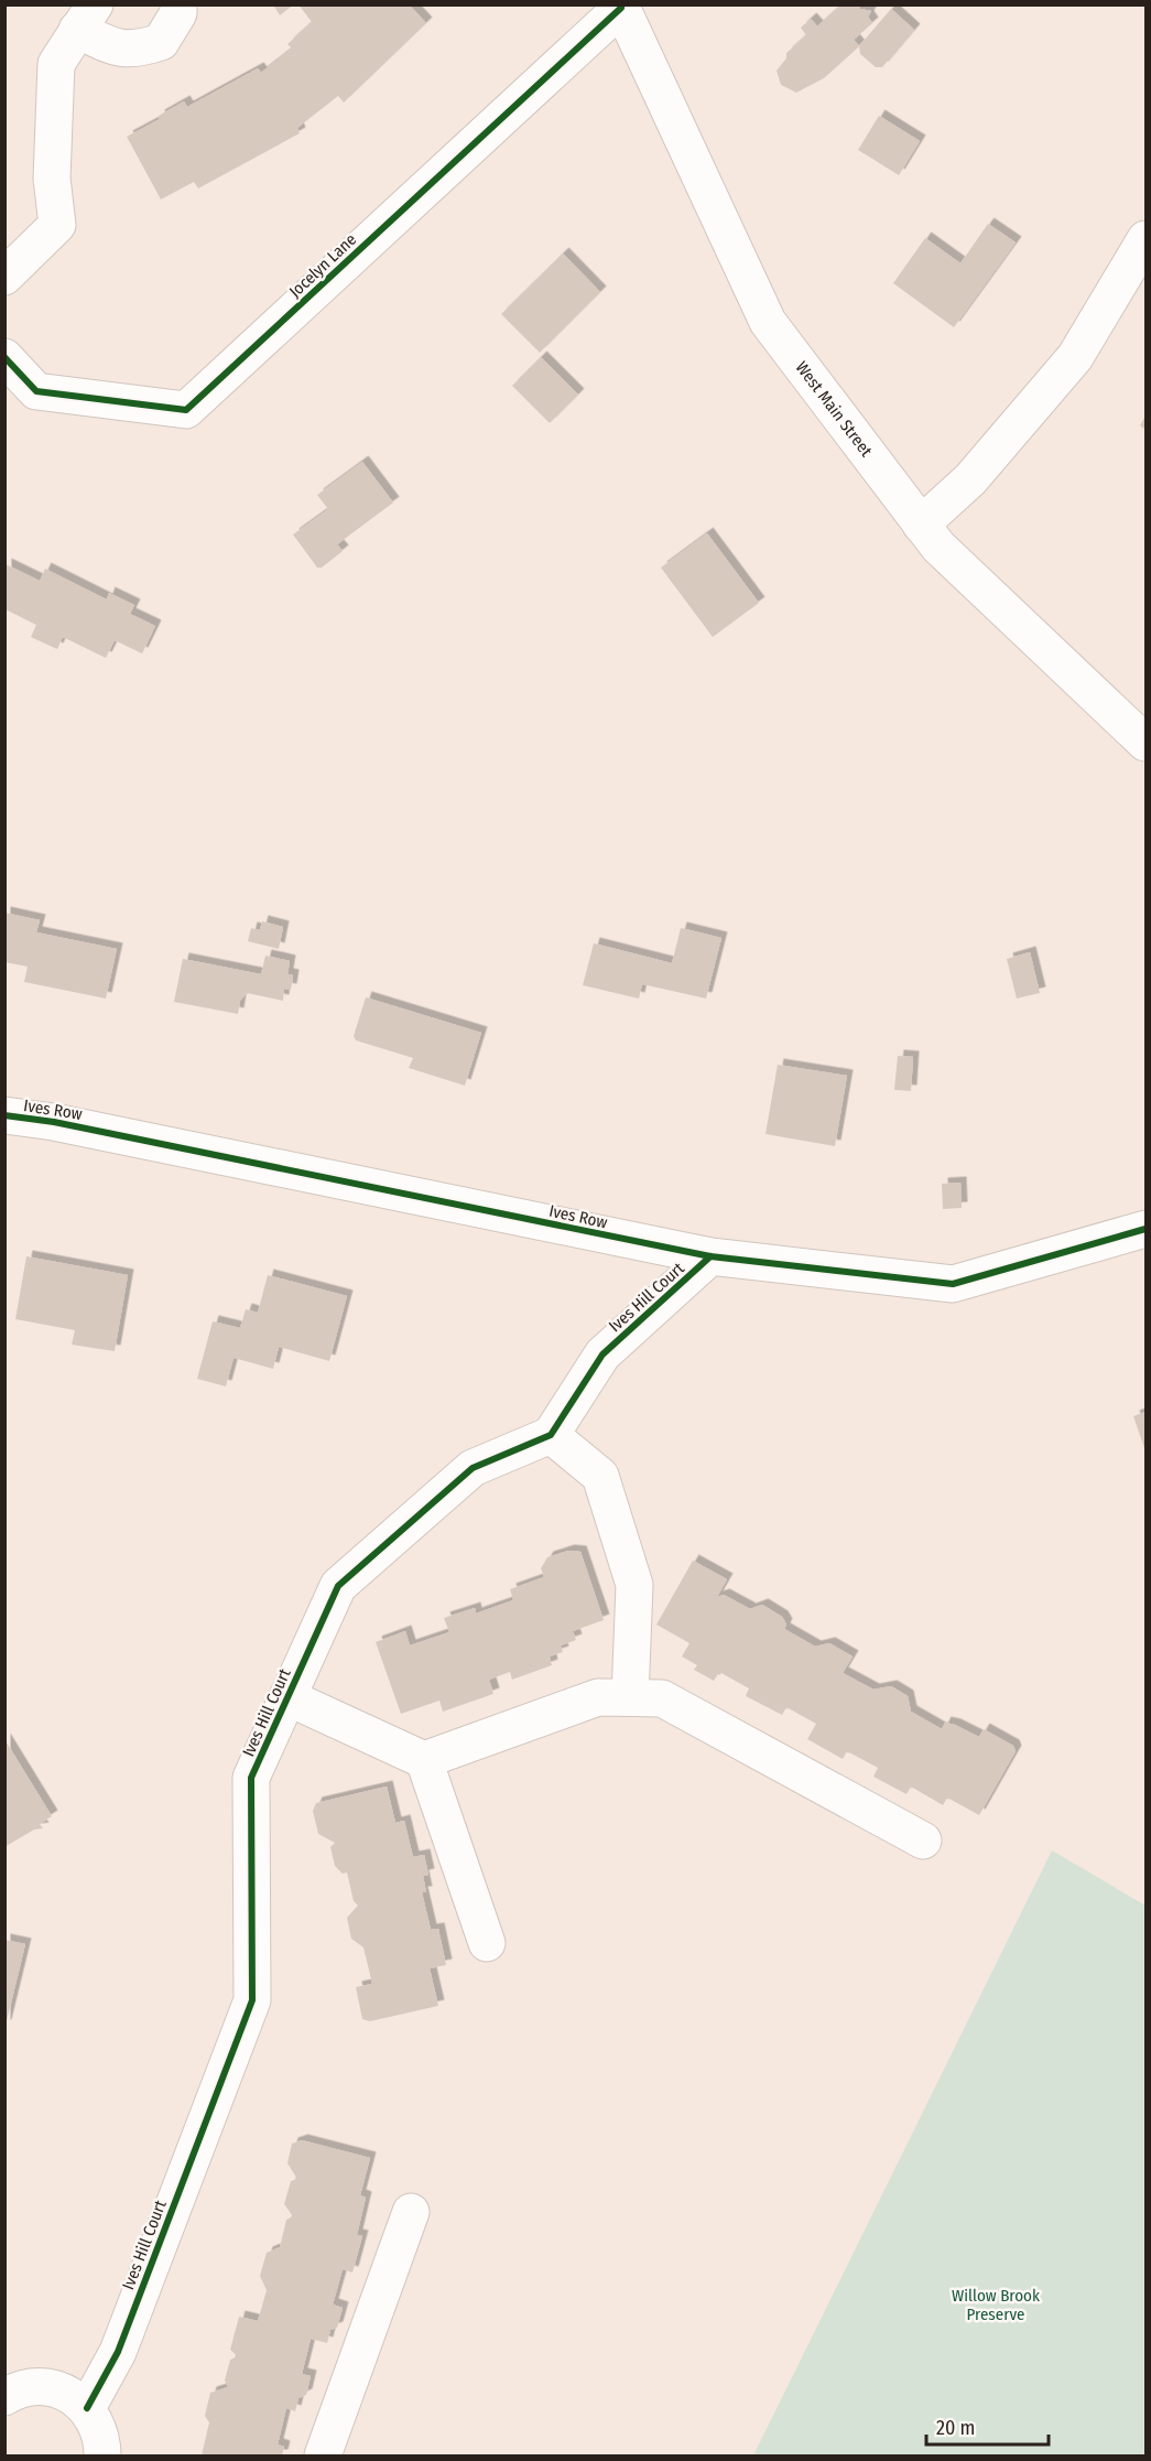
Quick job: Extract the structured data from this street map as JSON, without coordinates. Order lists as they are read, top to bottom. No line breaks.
{"streets":{"street":["Jocelyn Lane","West Main Street","Ives Row","Ives Hill Court"]},"crossings":[["Jocelyn Lane","West Main Street"],["Ives Row","Ives Hill Court"]],"parks":["Willow Brook Preserve"],"scale_bar":"20 m"}
